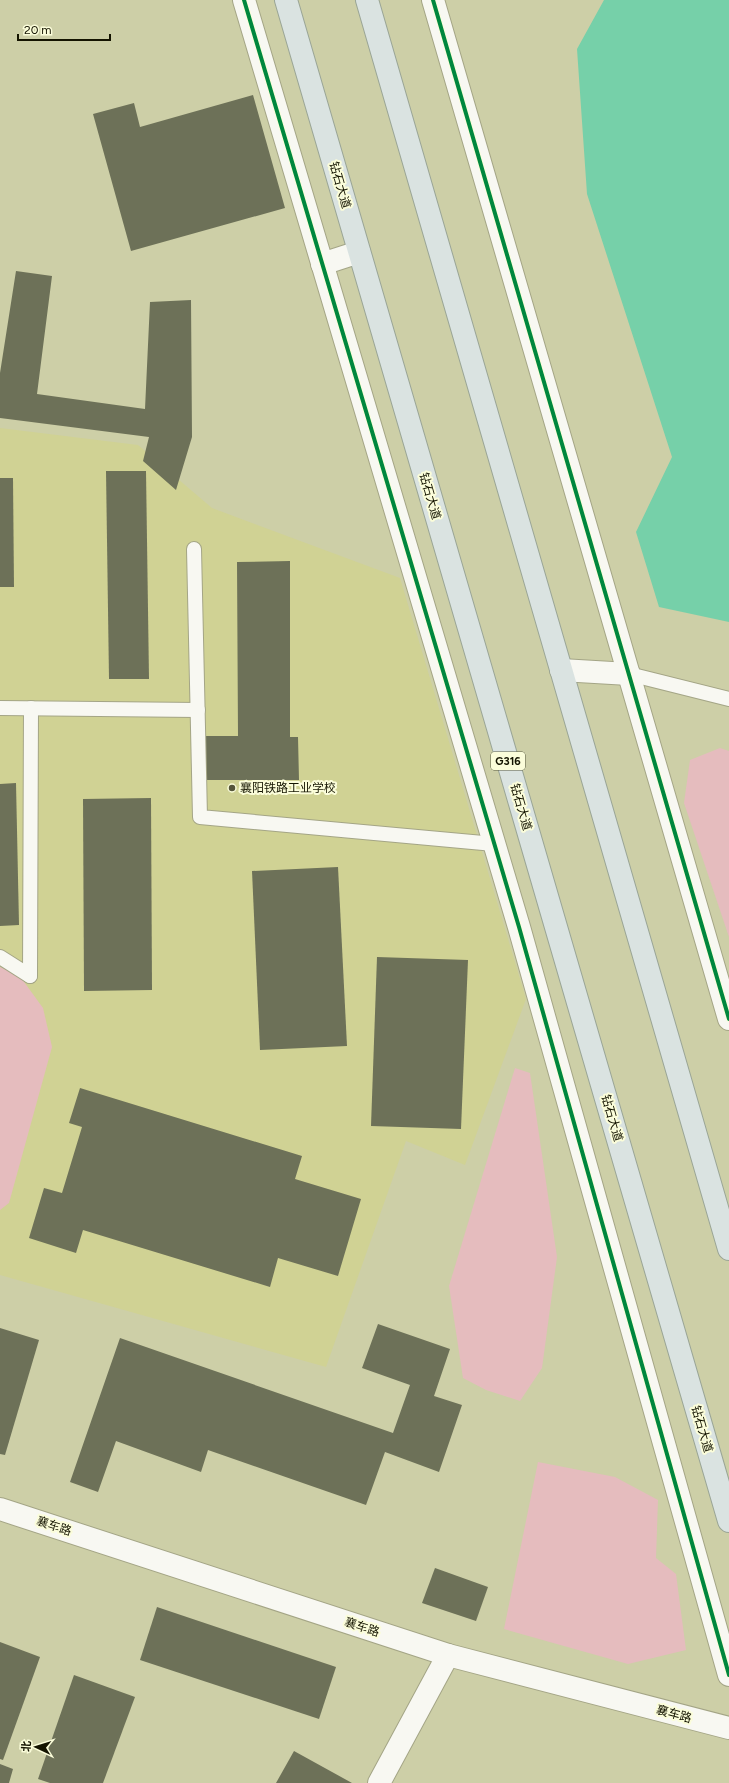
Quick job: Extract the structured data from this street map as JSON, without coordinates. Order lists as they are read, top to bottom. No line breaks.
{"streets":{"highway":["钻石大道","G316"],"street":["襄车路"]},"places":["襄阳铁路工业学校"],"scale_bar":"20 m","north":"left"}
